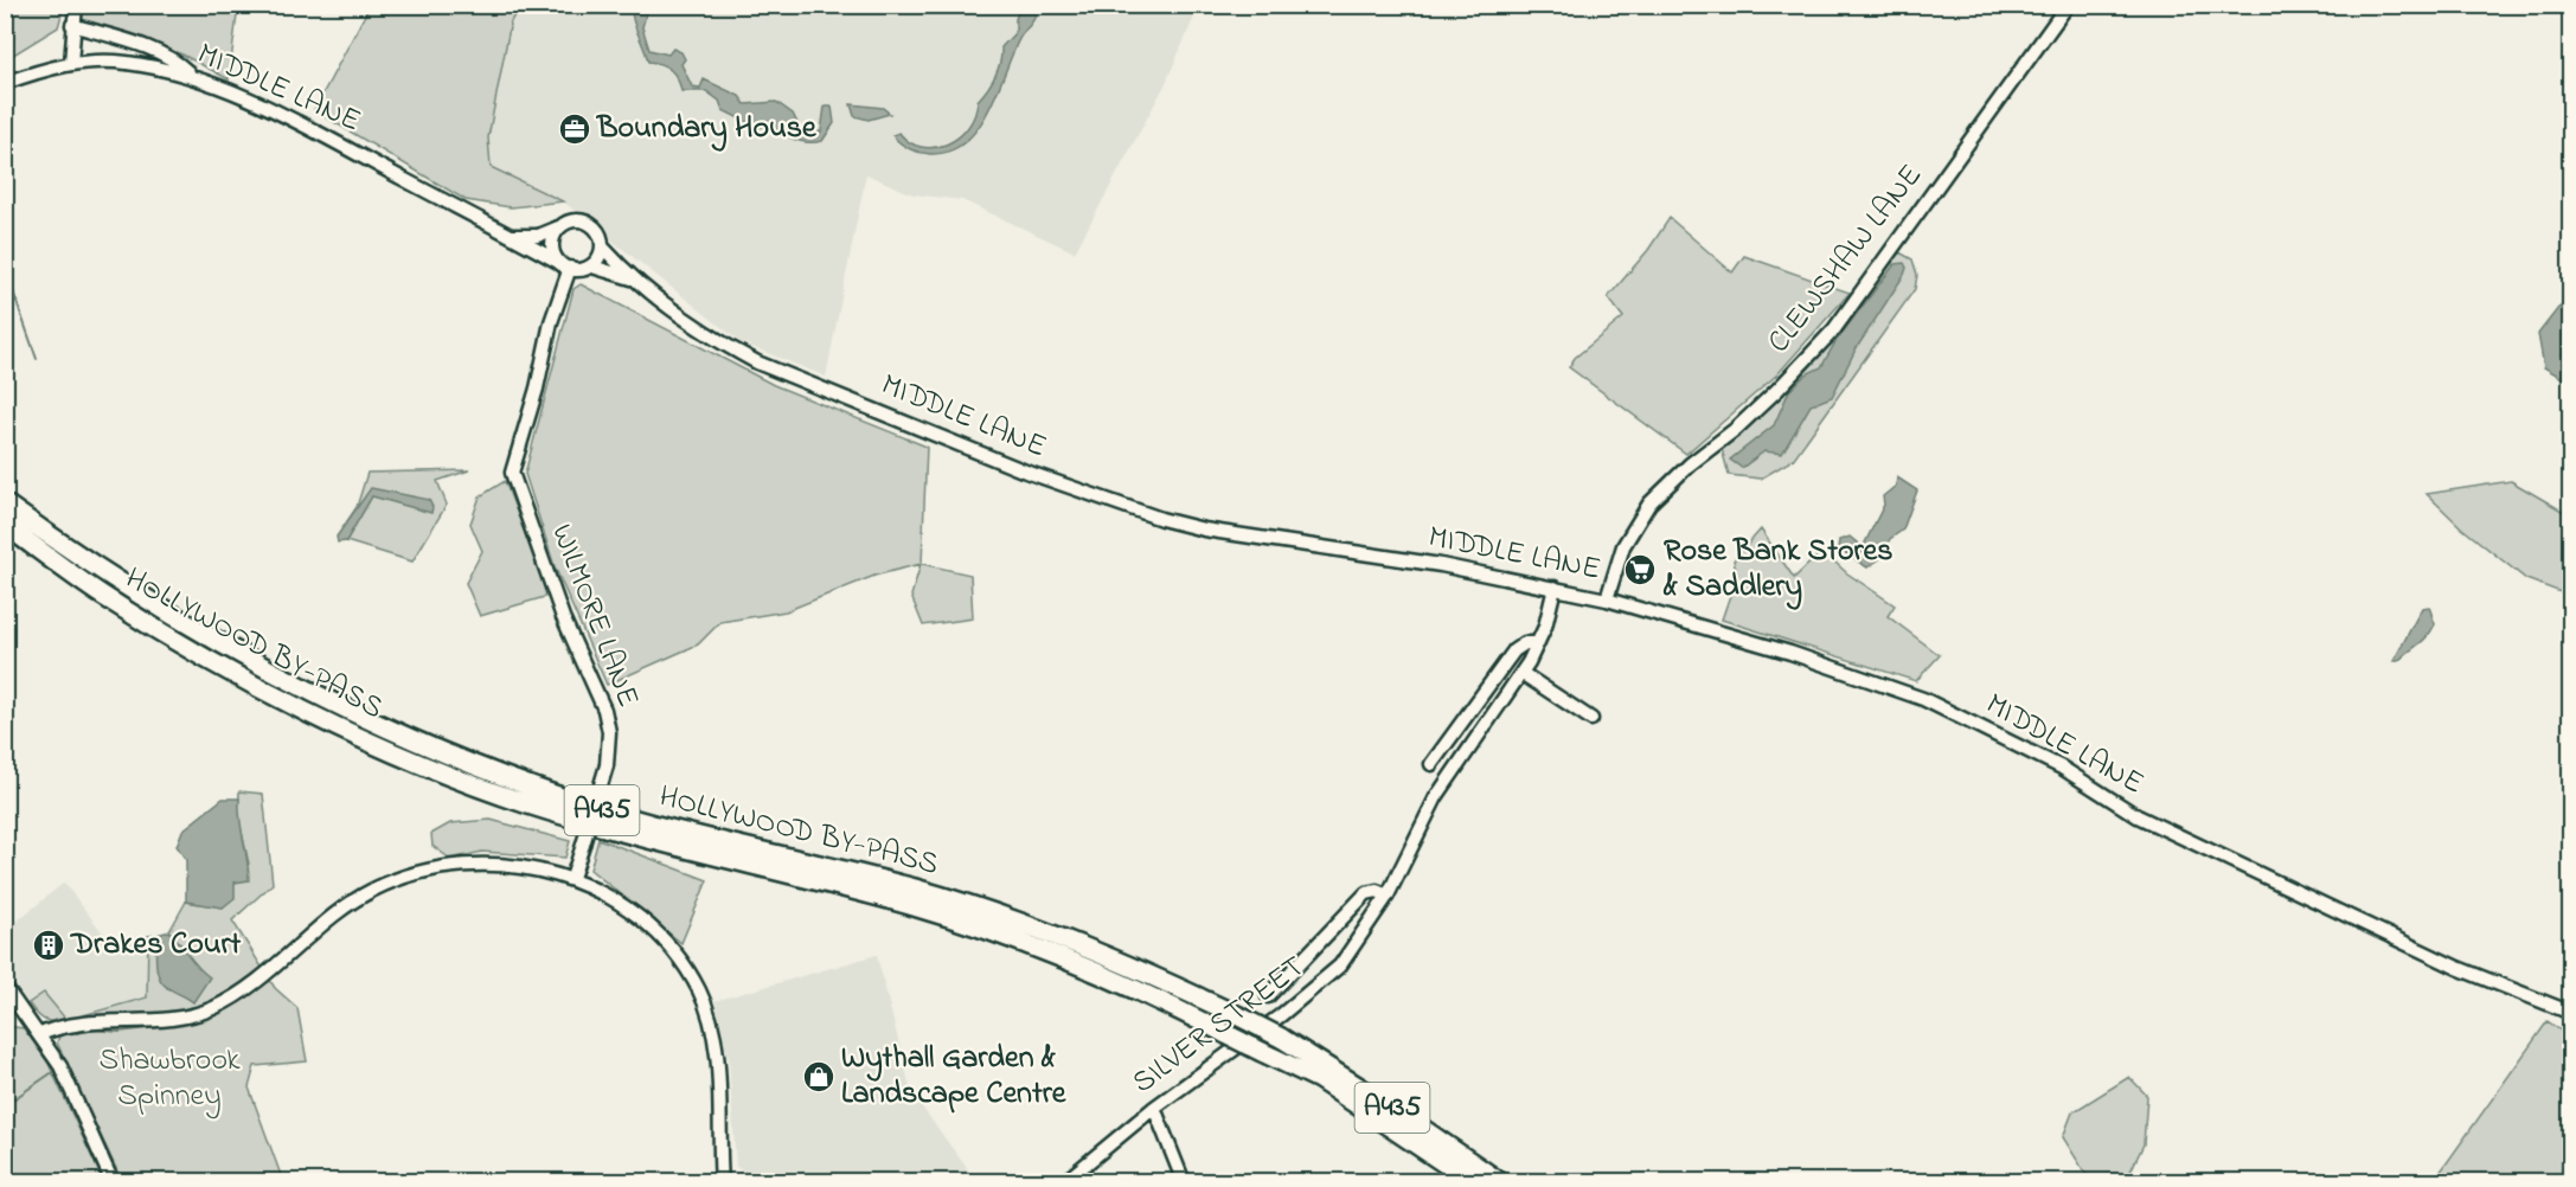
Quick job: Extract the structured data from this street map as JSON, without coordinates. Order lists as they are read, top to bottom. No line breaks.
{"streets":{"highway":["HOLLYWOOD BY-PASS","A435"],"street":["MIDDLE LANE","CLEWSHAW LANE","WILMORE LANE","SILVER STREET"]},"crossings":[["MIDDLE LANE","CLEWSHAW LANE"],["MIDDLE LANE","WILMORE LANE"],["MIDDLE LANE","SILVER STREET"]],"parks":["Shawbrook Spinney"],"places":{"office":["Boundary House"],"supermarket":["Rose Bank Stores & Saddlery"],"building":["Drakes Court"],"shop":["Wythall Garden & Landscape Centre"]}}
